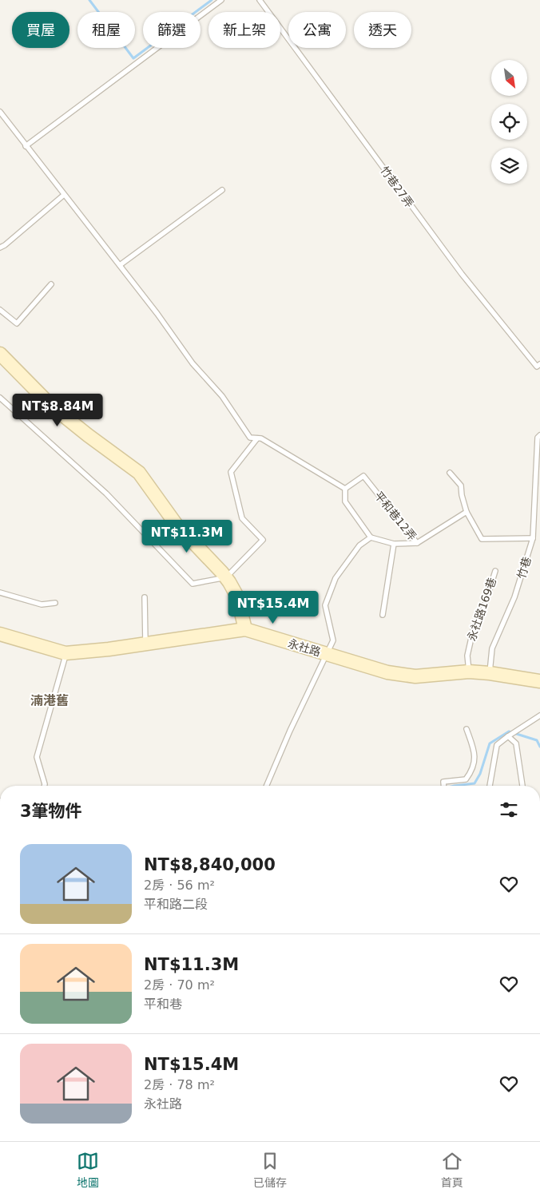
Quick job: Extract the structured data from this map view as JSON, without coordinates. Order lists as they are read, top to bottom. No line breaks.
{"streets":{"street":["永社路"],"lane":["竹巷27弄","平和巷12弄","竹巷","永社路169巷"]},"crossings":[["竹巷","永社路"],["永社路169巷","永社路"]],"districts":["湳港舊"],"north":"bottom right","page":{"chip":["買屋","租屋","篩選","新上架","公寓","透天"],"price":["NT$8.84M","NT$11.3M","NT$15.4M"],"heading":"3筆物件","list":[{"name":"NT$8,840,000","note":"2房 · 56 m² · 平和路二段"},{"name":"NT$11.3M","note":"2房 · 70 m² · 平和巷"},{"name":"NT$15.4M","note":"2房 · 78 m² · 永社路"}],"tabs":["地圖","已儲存","首頁"]}}
